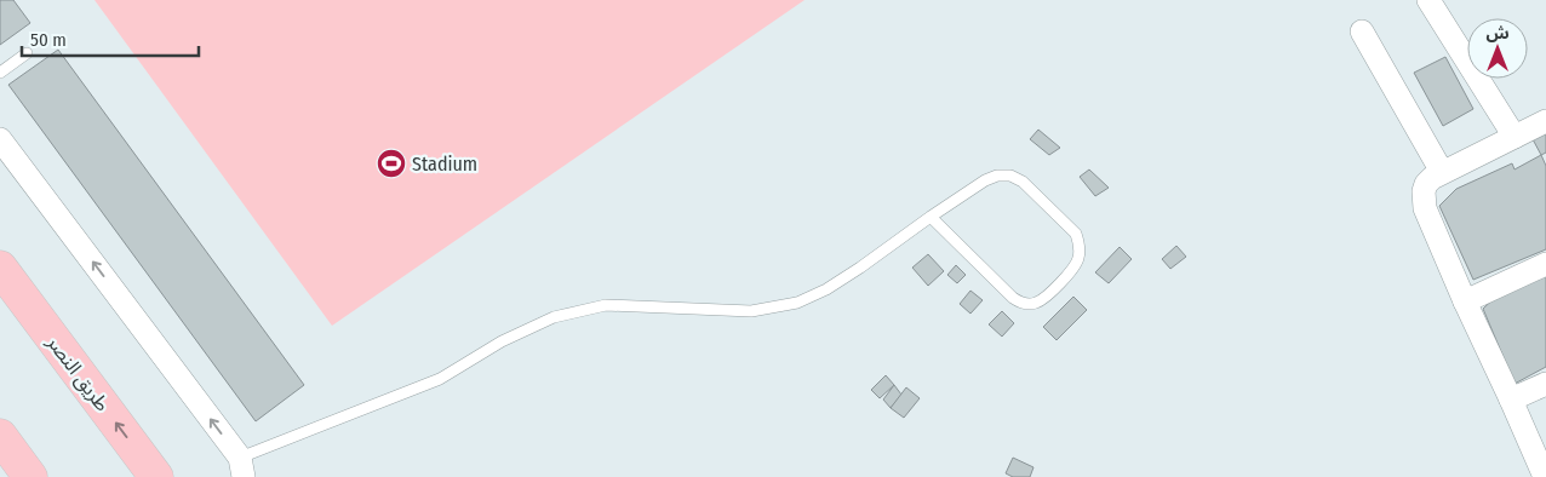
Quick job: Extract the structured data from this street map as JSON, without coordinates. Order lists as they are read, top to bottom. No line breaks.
{"streets":{"main road":["طريق النصر"]},"one_way":["طريق النصر"],"places":{"sports":["Stadium"]},"scale_bar":"50 m","north":"top"}
